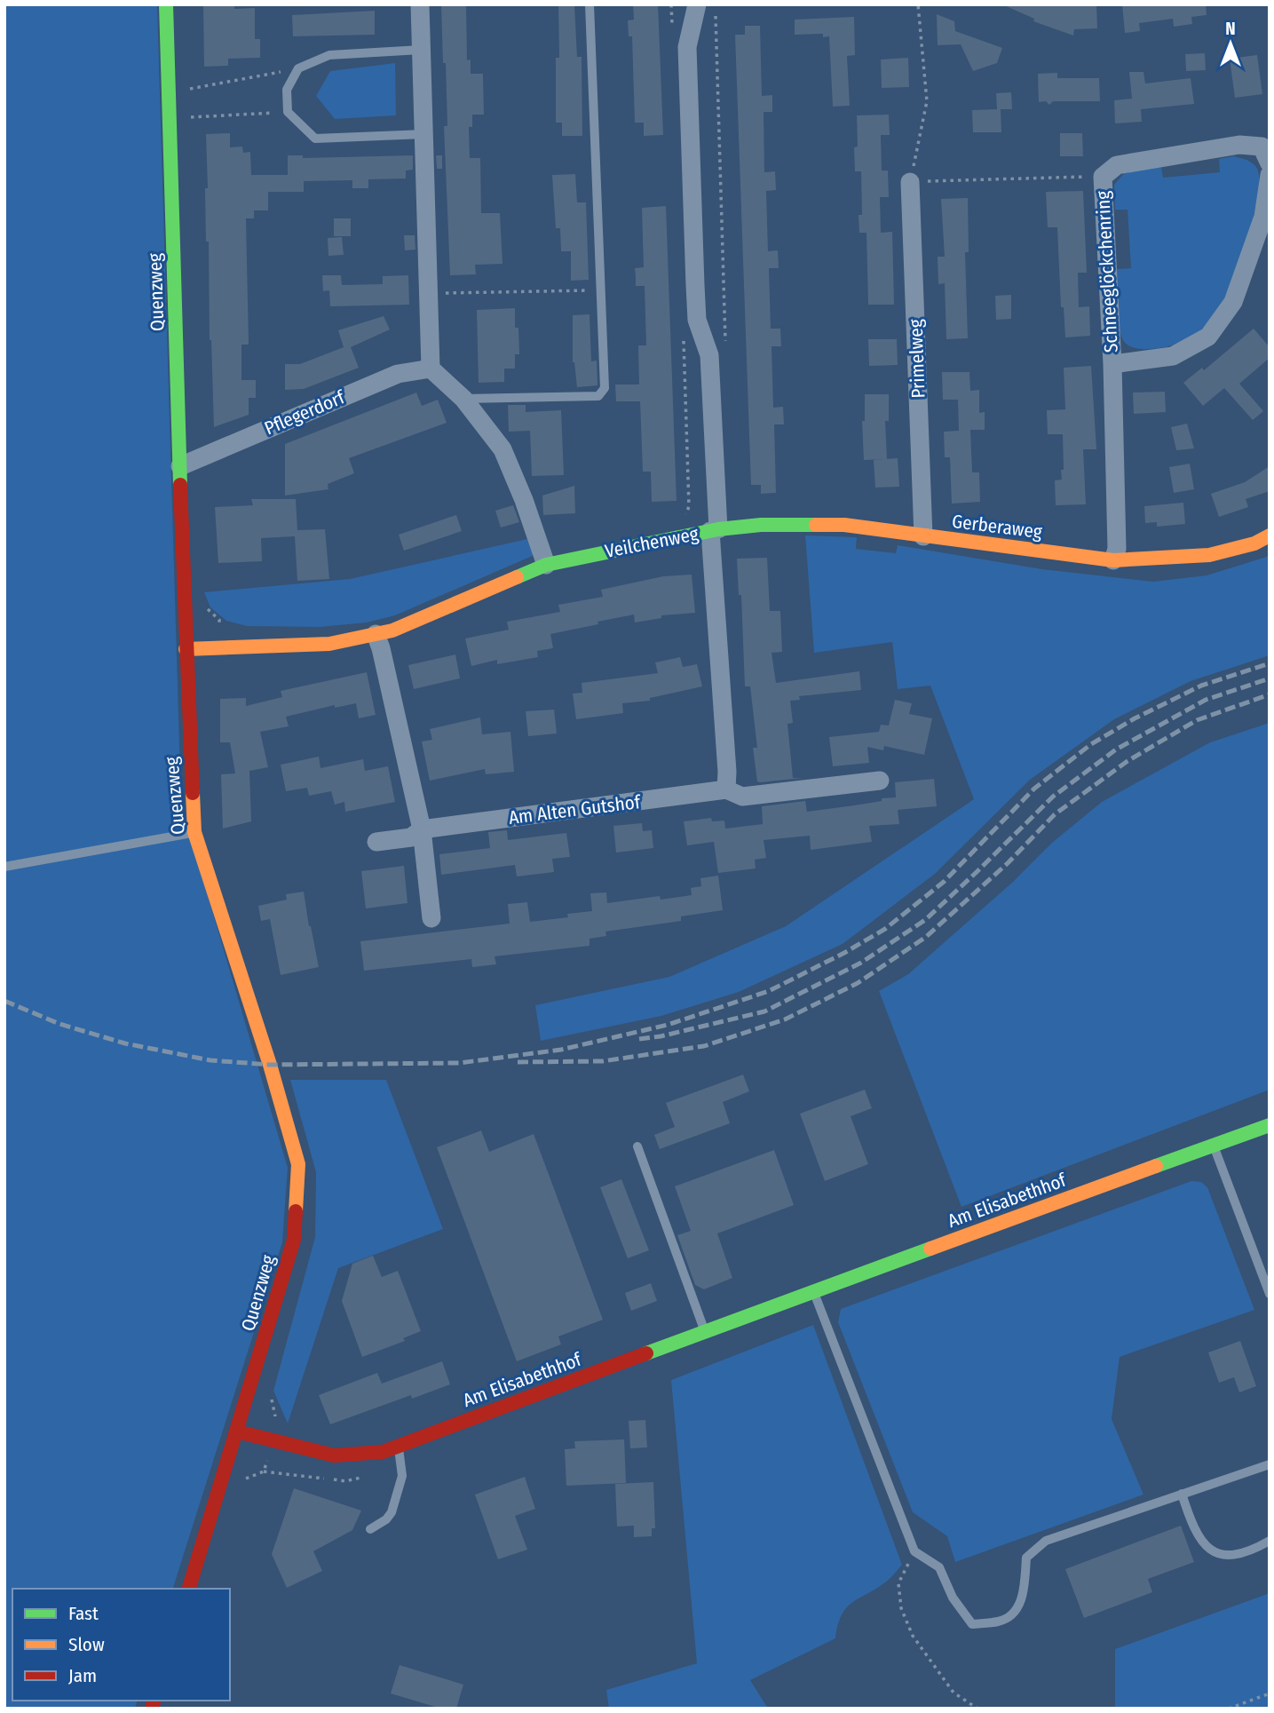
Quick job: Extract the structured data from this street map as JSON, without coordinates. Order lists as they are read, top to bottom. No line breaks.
{"streets":{"street":["Schneeglöckchenring","Quenzweg","Primelweg","Pflegerdorf","Gerberaweg","Veilchenweg","Am Alten Gutshof","Am Elisabethhof"]},"crossings":[["Schneeglöckchenring","Gerberaweg"],["Quenzweg","Pflegerdorf"],["Quenzweg","Veilchenweg"],["Quenzweg","Am Elisabethhof"],["Primelweg","Gerberaweg"],["Gerberaweg","Veilchenweg"]],"legend":["Fast","Slow","Jam"],"north":"top"}
